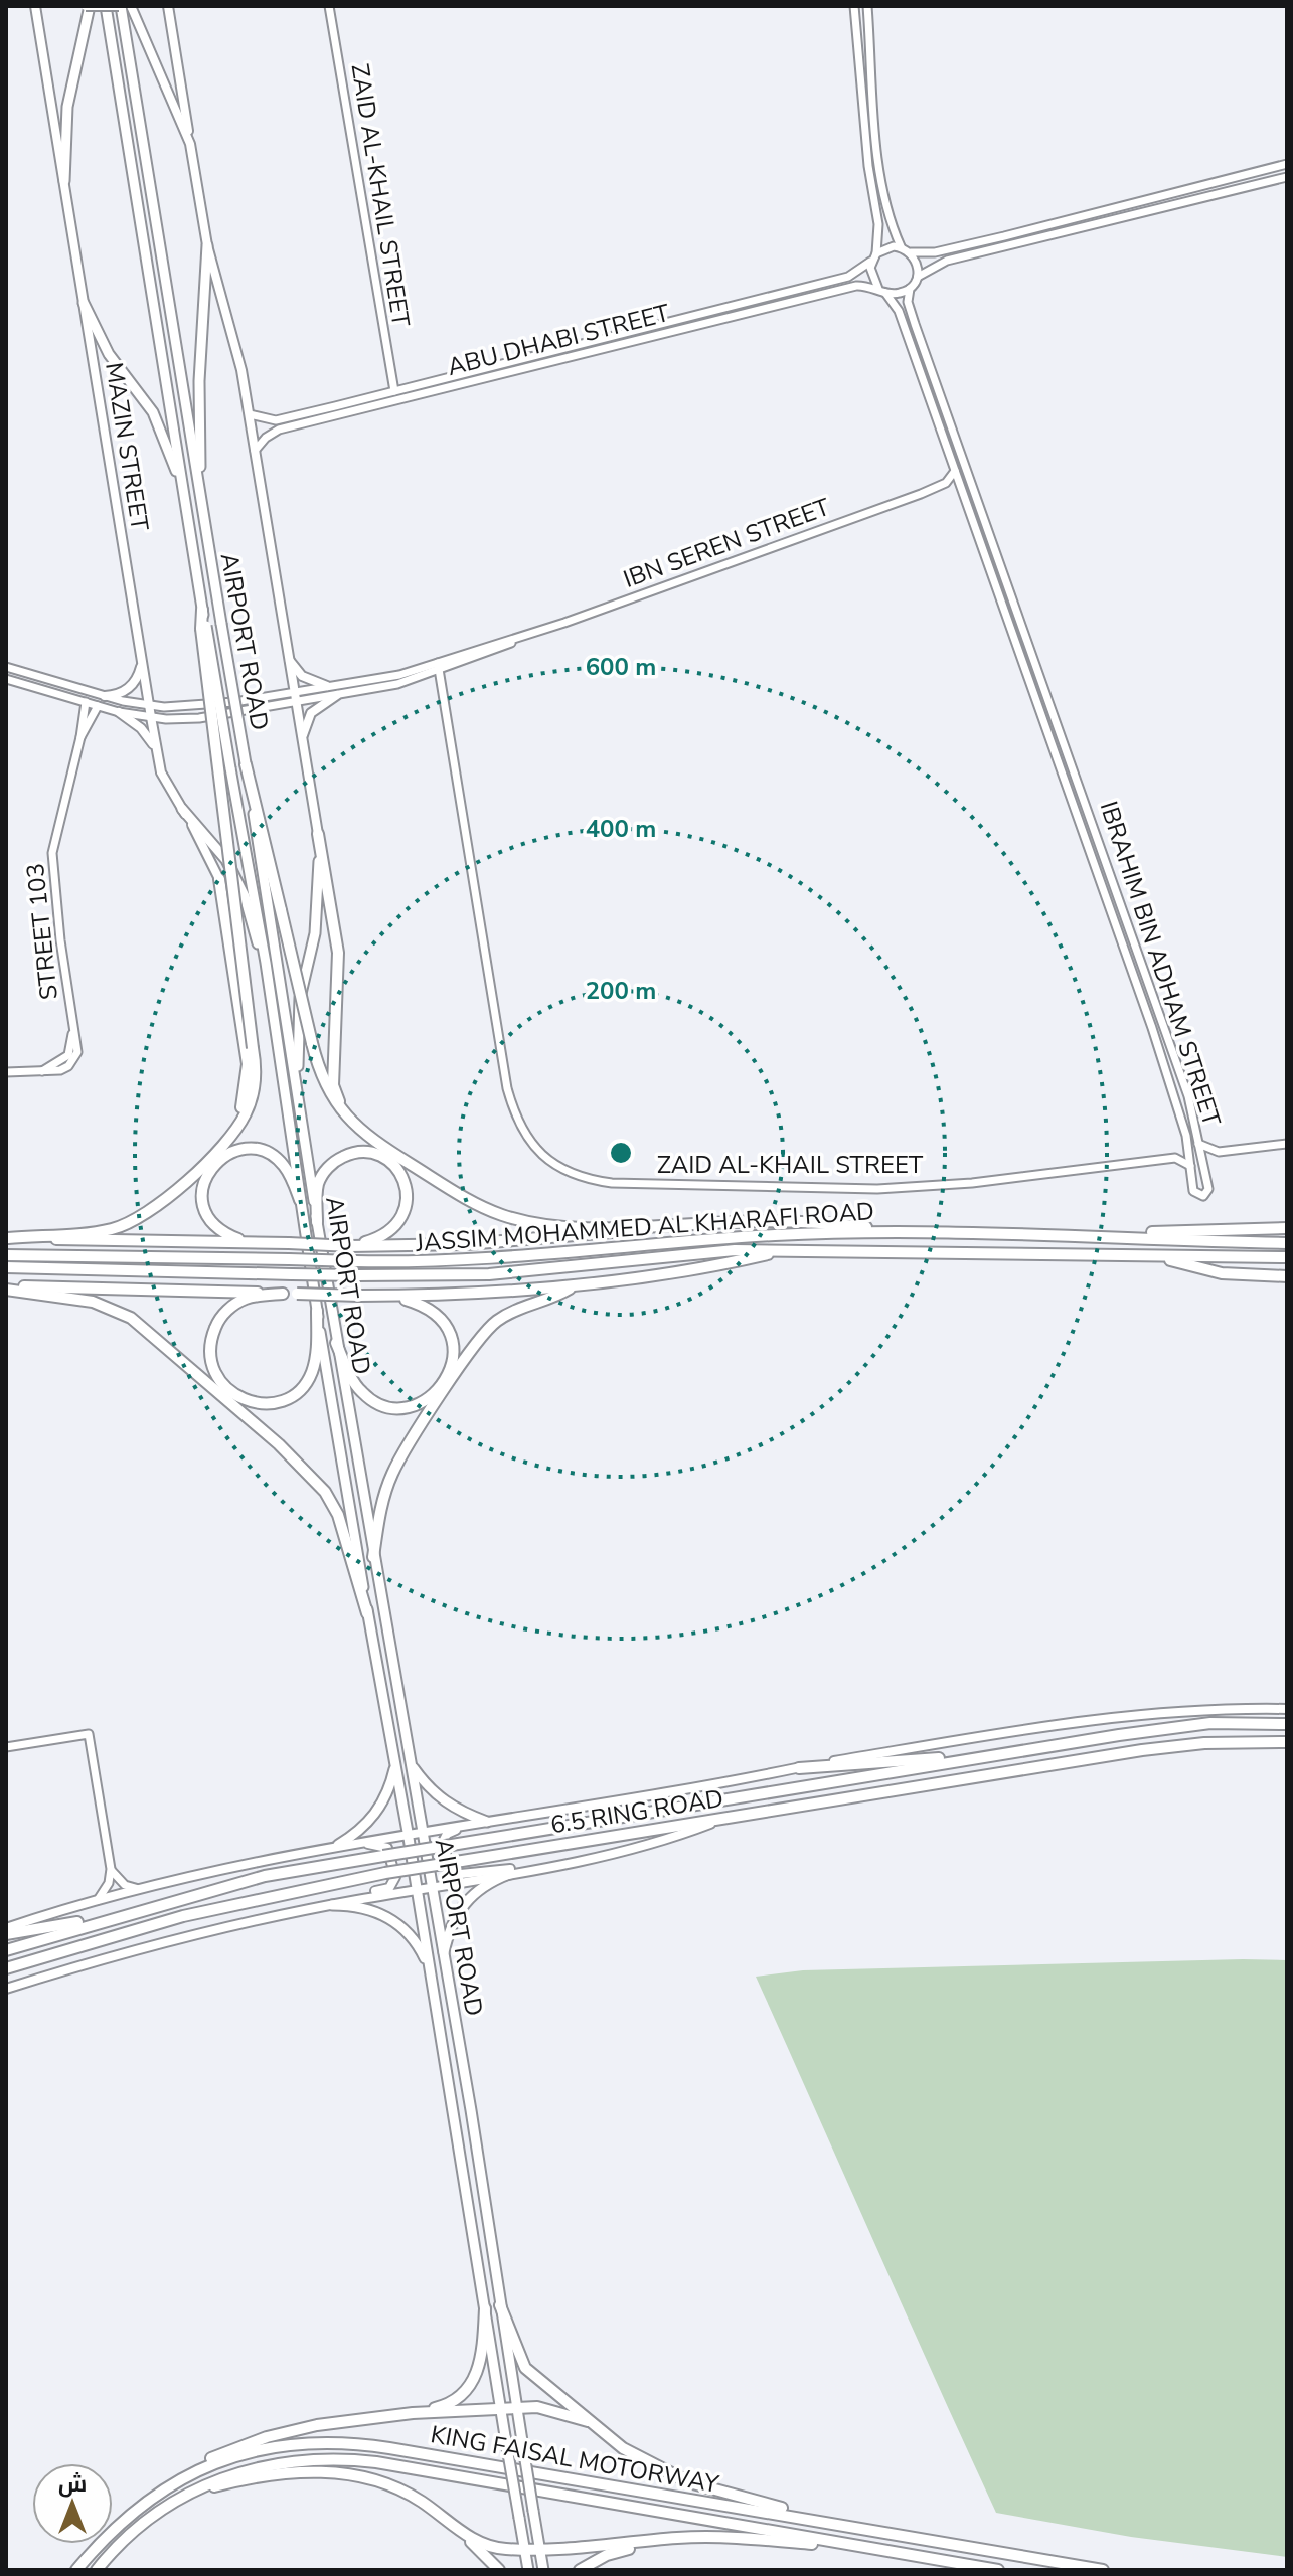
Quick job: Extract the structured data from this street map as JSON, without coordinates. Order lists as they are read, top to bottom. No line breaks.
{"streets":{"highway":["AIRPORT ROAD","JASSIM MOHAMMED AL KHARAFI ROAD","6.5 RING ROAD","KING FAISAL MOTORWAY"],"main road":["MAZIN STREET"],"street":["ZAID AL-KHAIL STREET","ABU DHABI STREET","IBN SEREN STREET","STREET 103","IBRAHIM BIN ADHAM STREET"]},"crossings":[["ZAID AL-KHAIL STREET","ABU DHABI STREET"],["ZAID AL-KHAIL STREET","IBN SEREN STREET"],["ABU DHABI STREET","IBRAHIM BIN ADHAM STREET"],["MAZIN STREET","IBN SEREN STREET"],["IBN SEREN STREET","STREET 103"]],"north":"top","rings":["600 m","400 m","200 m"]}
